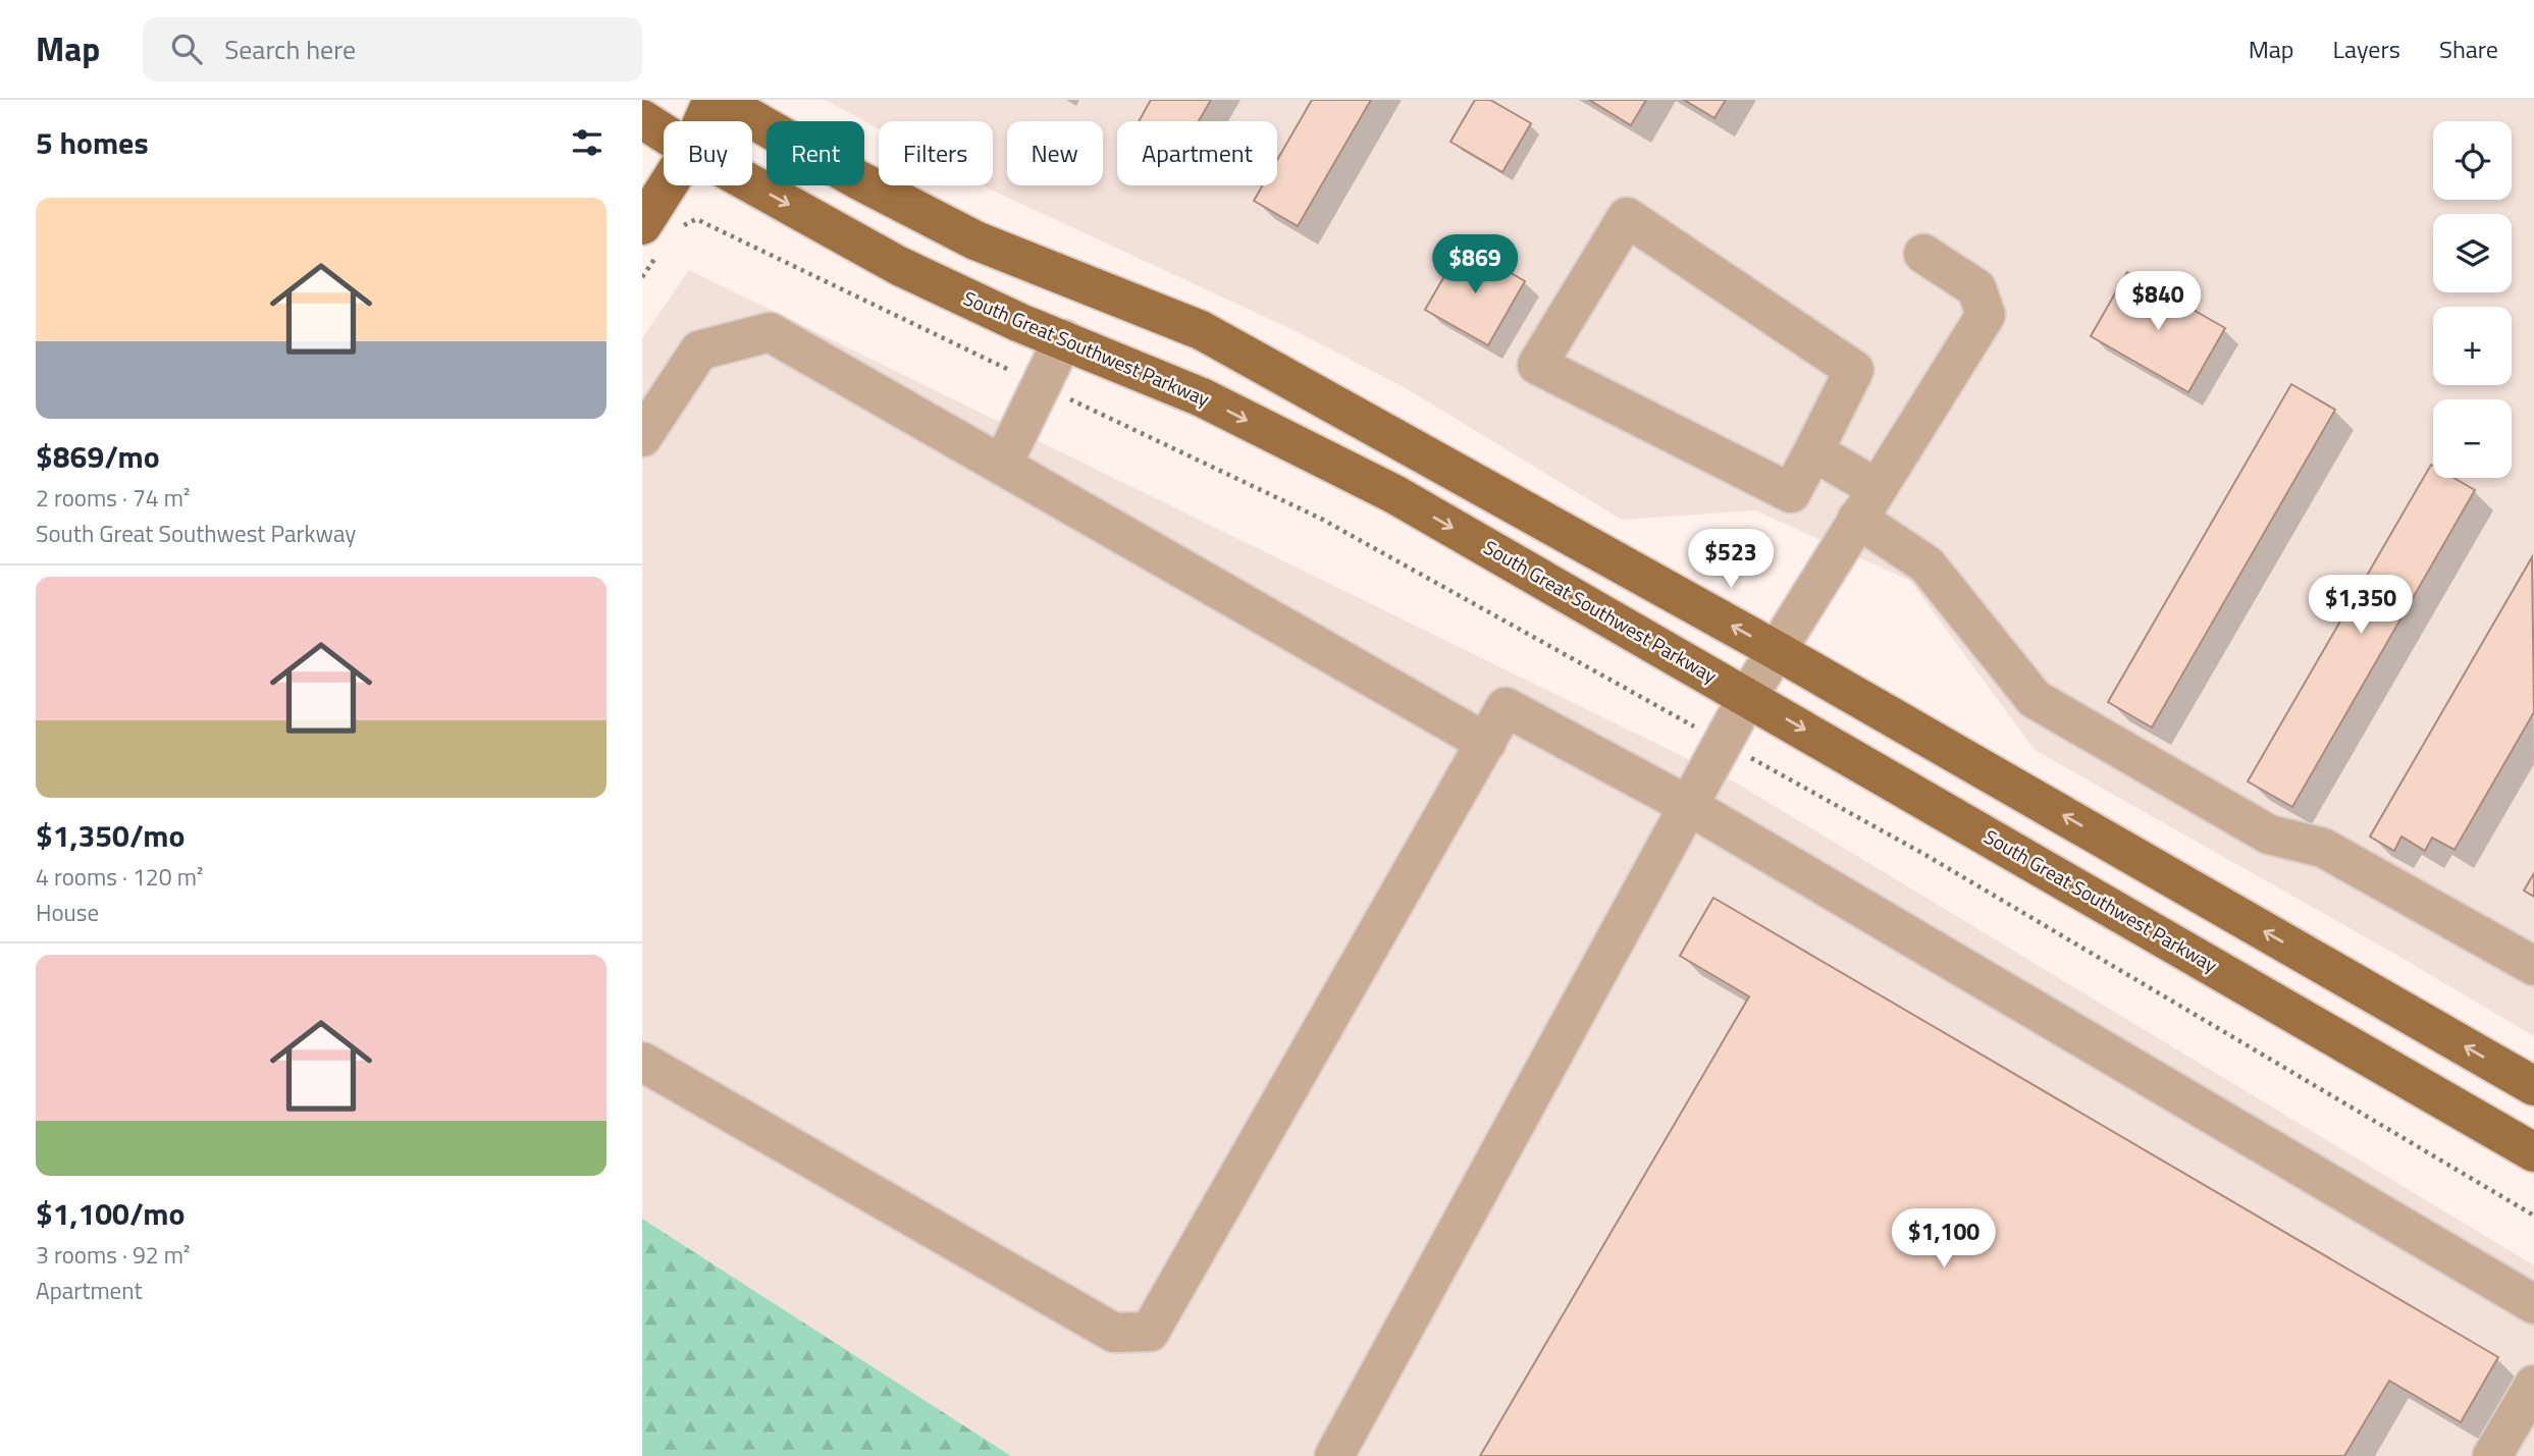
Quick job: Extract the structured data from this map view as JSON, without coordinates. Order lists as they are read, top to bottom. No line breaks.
{"streets":{"main road":["South Great Southwest Parkway"]},"page":{"header":"Map","search":"Search here","nav":["Map","Layers","Share"],"heading":"5 homes","map_buttons":["+","−"],"chip":["Buy","Rent","Filters","New","Apartment"],"list":[{"name":"$869/mo","note":"2 rooms · 74 m² · South Great Southwest Parkway"},{"name":"$1,350/mo","note":"4 rooms · 120 m² · House"},{"name":"$1,100/mo","note":"3 rooms · 92 m² · Apartment"}],"price":["$869","$840","$523","$1,350","$1,100"]}}
